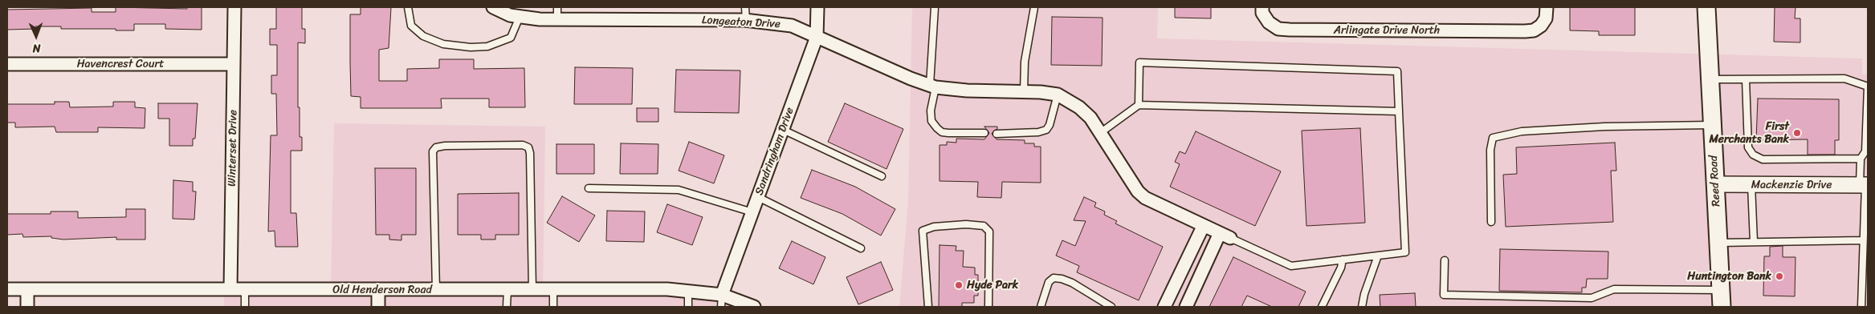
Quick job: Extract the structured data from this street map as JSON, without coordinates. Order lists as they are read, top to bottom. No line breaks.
{"streets":{"main road":["Reed Road"],"street":["Longeaton Drive","Arlingate Drive North","Havencrest Court","Winterset Drive","Sandringham Drive","Mackenzie Drive","Old Henderson Road"]},"crossings":[["Longeaton Drive","Sandringham Drive"],["Havencrest Court","Winterset Drive"],["Winterset Drive","Old Henderson Road"],["Sandringham Drive","Old Henderson Road"],["Reed Road","Mackenzie Drive"]],"places":["First Merchants Bank","Huntington Bank","Hyde Park"],"north":"bottom"}
